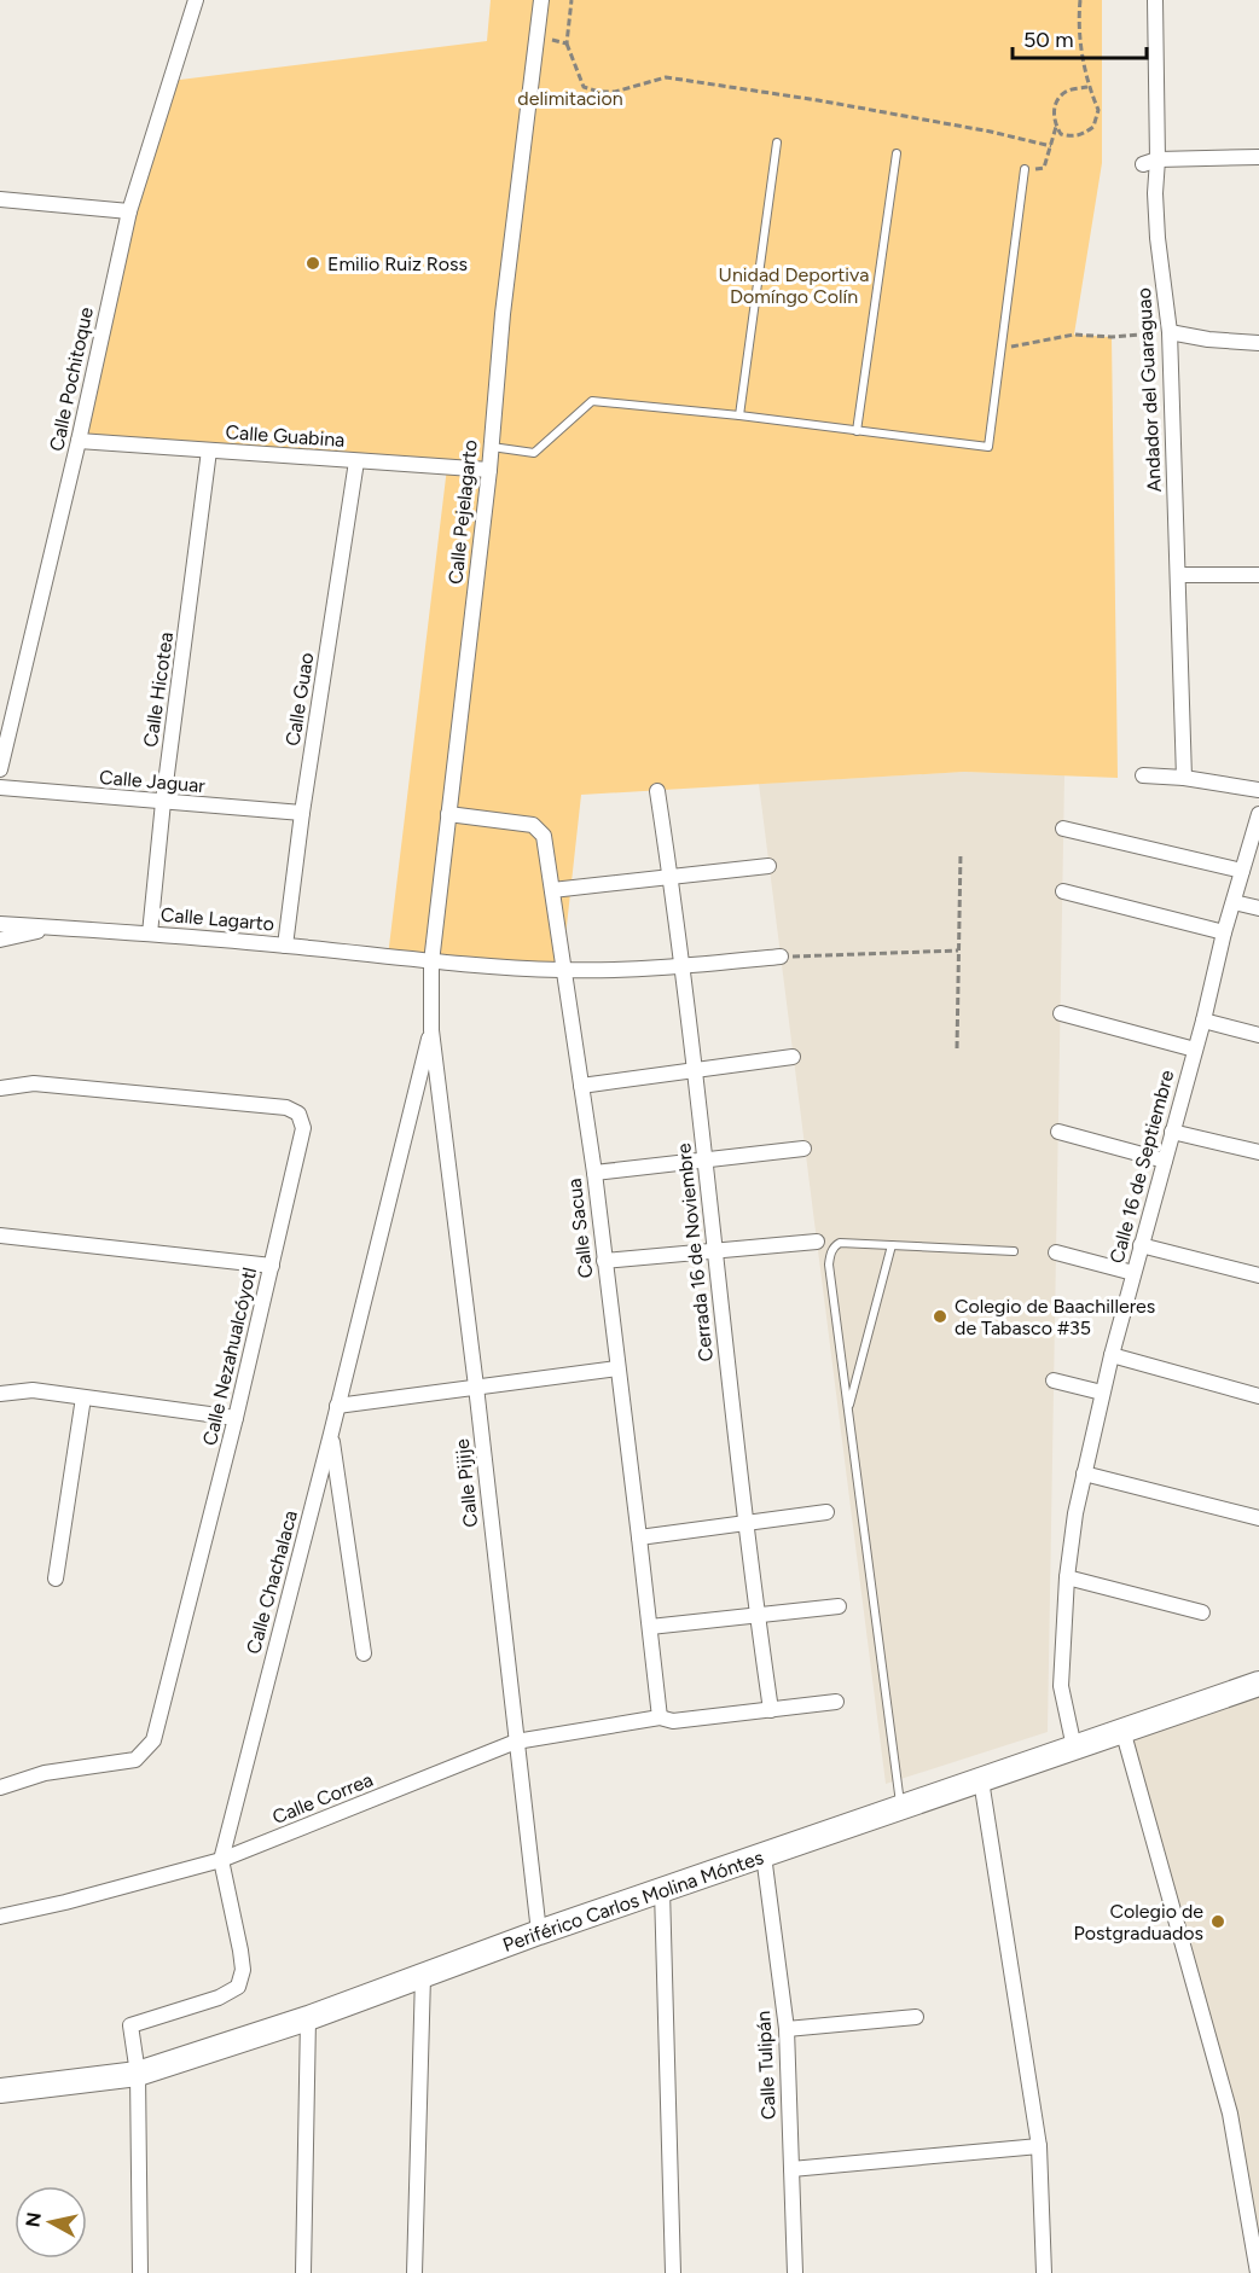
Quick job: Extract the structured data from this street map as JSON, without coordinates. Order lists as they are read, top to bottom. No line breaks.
{"streets":{"main road":["Periférico Carlos Molina Móntes"],"street":["Calle Pochitoque","Andador del Guaraguao","Calle Guabina","Calle Pejelagarto","Calle Hicotea","Calle Guao","Calle Jaguar","Calle Lagarto","Calle 16 de Septiembre","Calle Sacua","Cerrada 16 de Noviembre","Calle Nezahualcóyotl","Calle Pijije","Calle Chachalaca","Calle Correa","Calle Tulipán"]},"crossings":[["Calle Pochitoque","Calle Guabina"],["Calle Guabina","Calle Pejelagarto"],["Calle Guabina","Calle Hicotea"],["Calle Guabina","Calle Guao"],["Calle Pejelagarto","Calle Lagarto"],["Calle Pejelagarto","Calle Sacua"],["Calle Pejelagarto","Calle Pijije"],["Calle Pejelagarto","Calle Chachalaca"],["Calle Hicotea","Calle Jaguar"],["Calle Hicotea","Calle Lagarto"],["Calle Guao","Calle Jaguar"],["Calle Guao","Calle Lagarto"],["Calle Lagarto","Calle Sacua"],["Calle Lagarto","Cerrada 16 de Noviembre"],["Calle 16 de Septiembre","Periférico Carlos Molina Móntes"],["Calle Sacua","Calle Correa"],["Cerrada 16 de Noviembre","Calle Correa"],["Calle Pijije","Calle Chachalaca"],["Calle Pijije","Calle Correa"],["Calle Pijije","Periférico Carlos Molina Móntes"],["Calle Chachalaca","Calle Correa"],["Calle Chachalaca","Periférico Carlos Molina Móntes"],["Periférico Carlos Molina Móntes","Calle Tulipán"]],"parks":["delimitacion","Unidad Deportiva Domíngo Colín"],"places":["Emilio Ruiz Ross","Colegio de Baachilleres de Tabasco #35","Colegio de Postgraduados"],"scale_bar":"50 m","north":"left"}
